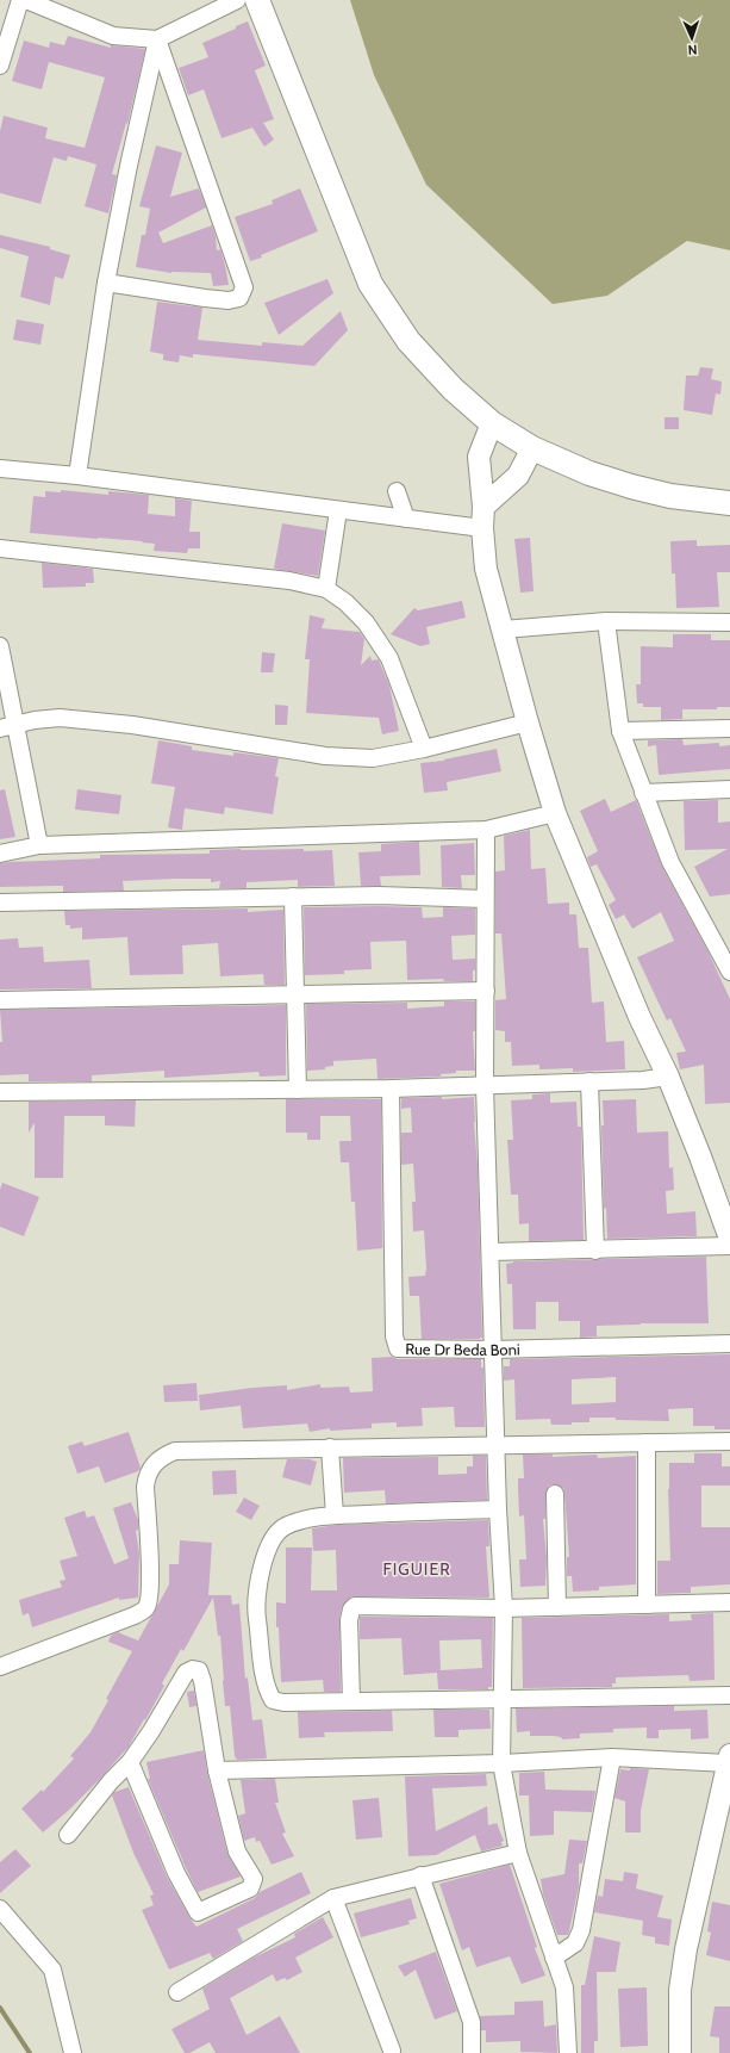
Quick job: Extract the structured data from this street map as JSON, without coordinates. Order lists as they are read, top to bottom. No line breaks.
{"streets":{"street":["Rue Dr Beda Boni"]},"districts":["FIGUIER"],"north":"bottom"}
